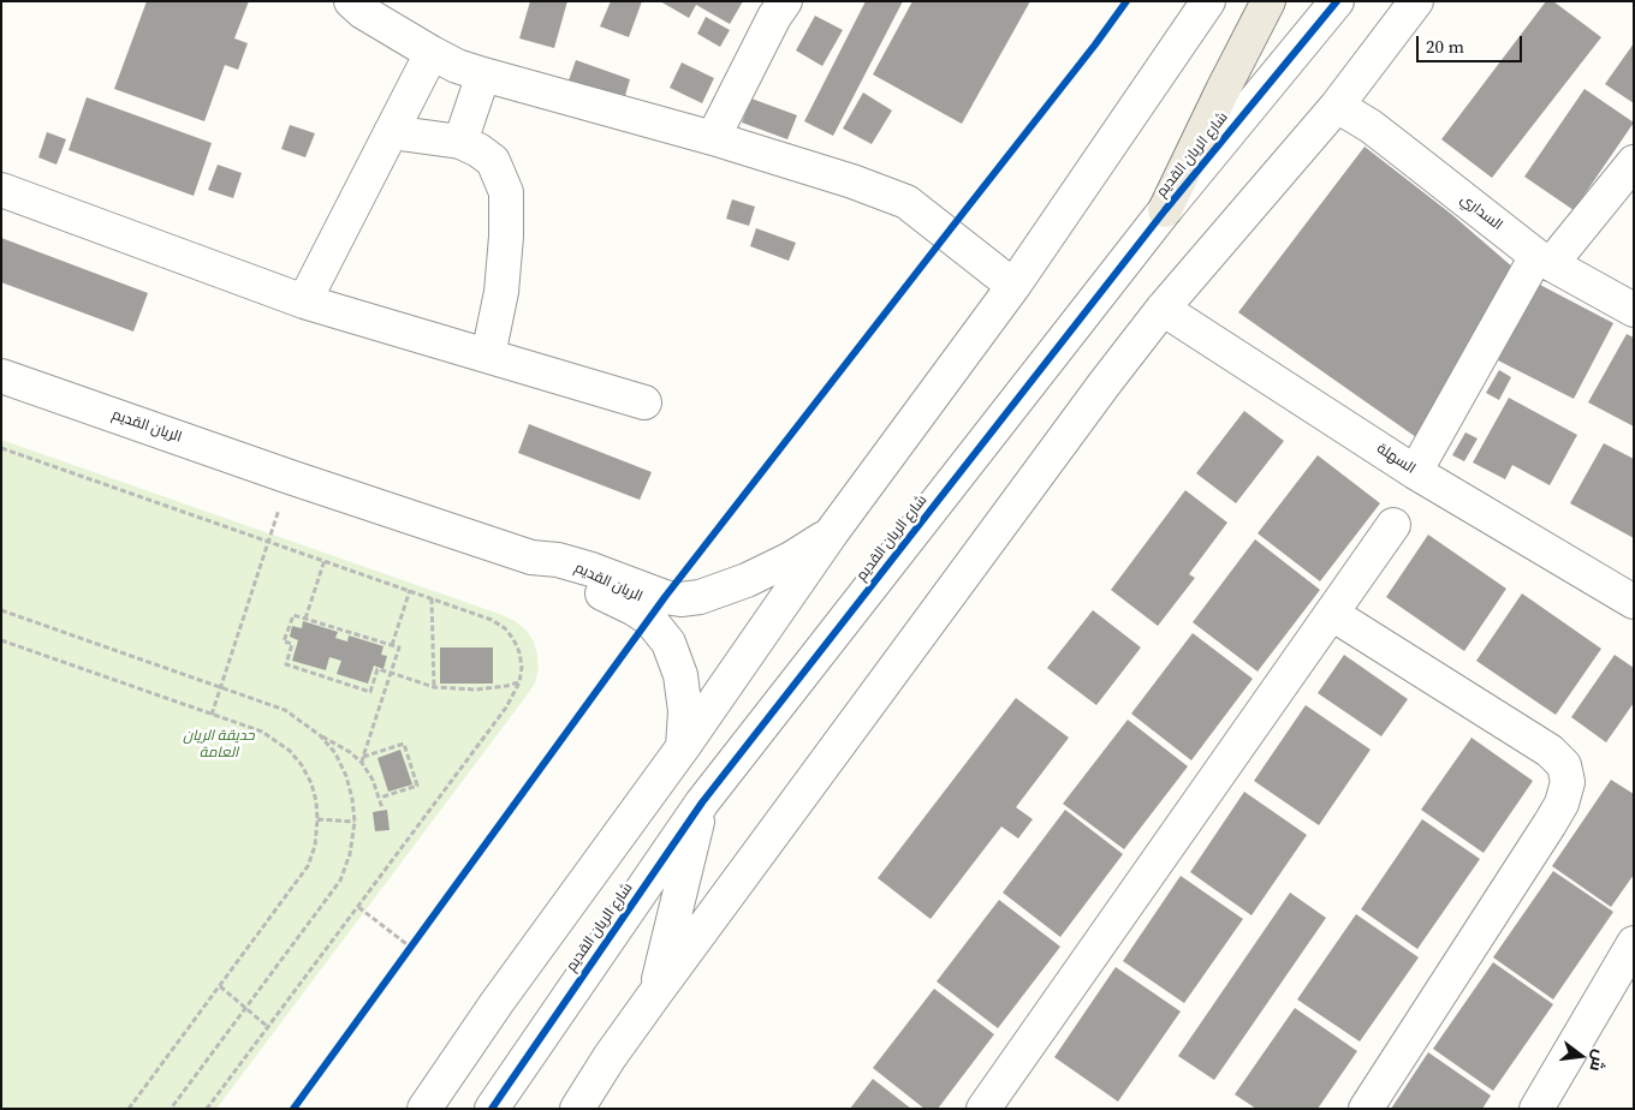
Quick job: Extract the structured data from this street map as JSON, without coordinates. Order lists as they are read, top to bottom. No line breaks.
{"streets":{"street":["شارع الريان القديم","السداري","الريان القديم","السهلة"]},"parks":["حديقة الريان العامة"],"scale_bar":"20 m","north":"right"}
